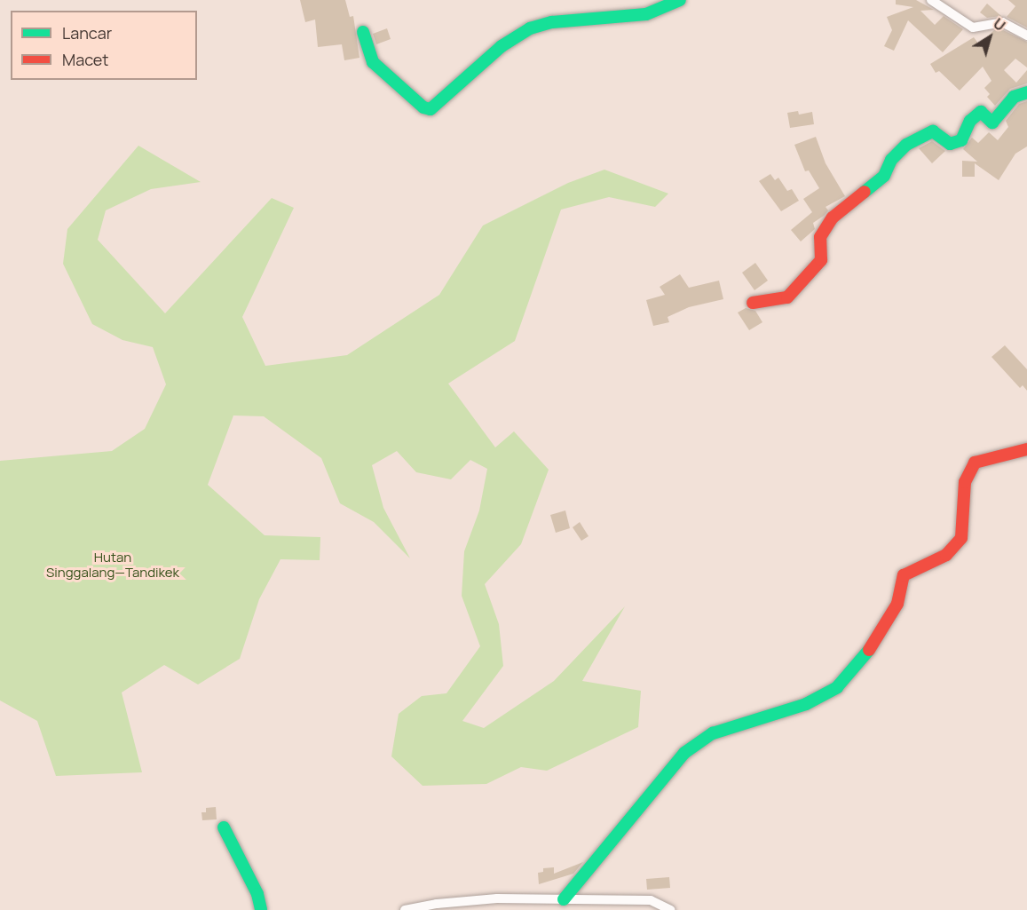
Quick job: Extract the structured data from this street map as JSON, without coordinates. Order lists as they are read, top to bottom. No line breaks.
{"parks":["Hutan Singgalang—Tandikek"],"legend":["Lancar","Macet"],"north":"top right"}
